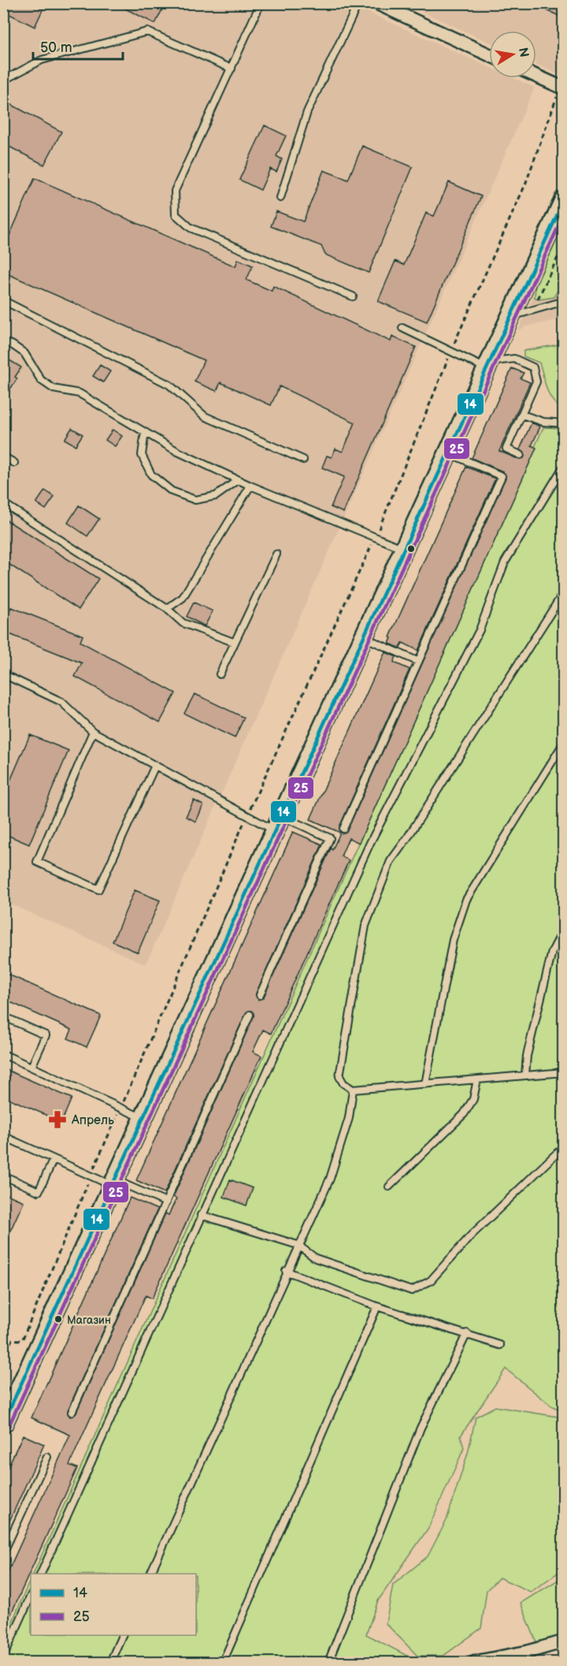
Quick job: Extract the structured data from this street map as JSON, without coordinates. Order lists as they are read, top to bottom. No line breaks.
{"places":{"pharmacy":["Апрель"],"other":["Магазин"]},"lines":["transit line 14","transit line 25"],"legend":["14","25"],"scale_bar":"50 m","north":"right"}
